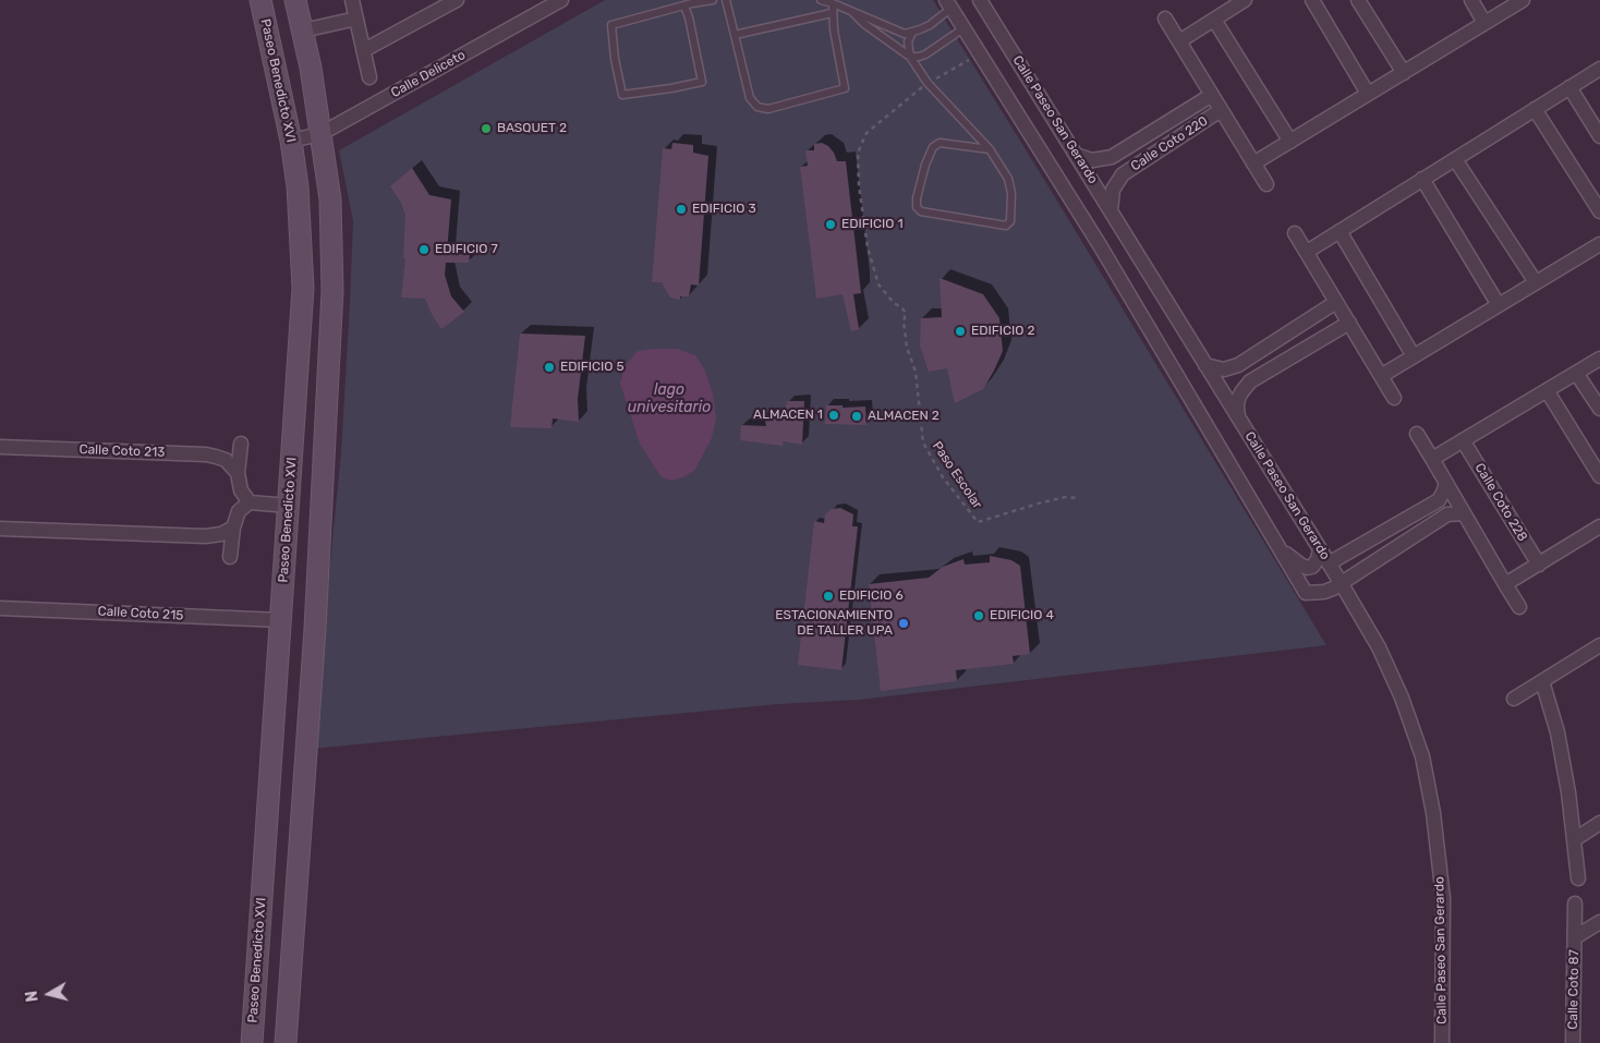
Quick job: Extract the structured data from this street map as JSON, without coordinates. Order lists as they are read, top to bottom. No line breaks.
{"streets":{"street":["Calle Deliceto","Paseo Benedicto XVI","Calle Paseo San Gerardo","Calle Coto 220","Calle Coto 213","Calle Coto 228","Calle Coto 215","Calle Coto 87"],"path":["Paso Escolar"]},"crossings":[["Calle Deliceto","Paseo Benedicto XVI"],["Paseo Benedicto XVI","Calle Coto 215"],["Calle Paseo San Gerardo","Calle Coto 220"]],"water":["lago univesitario"],"places":["BASQUET 2","EDIFICIO 3","EDIFICIO 1","EDIFICIO 7","EDIFICIO 2","EDIFICIO 5","ALMACEN 1","ALMACEN 2","EDIFICIO 6","EDIFICIO 4","ESTACIONAMIENTO DE TALLER UPA"],"north":"left"}
